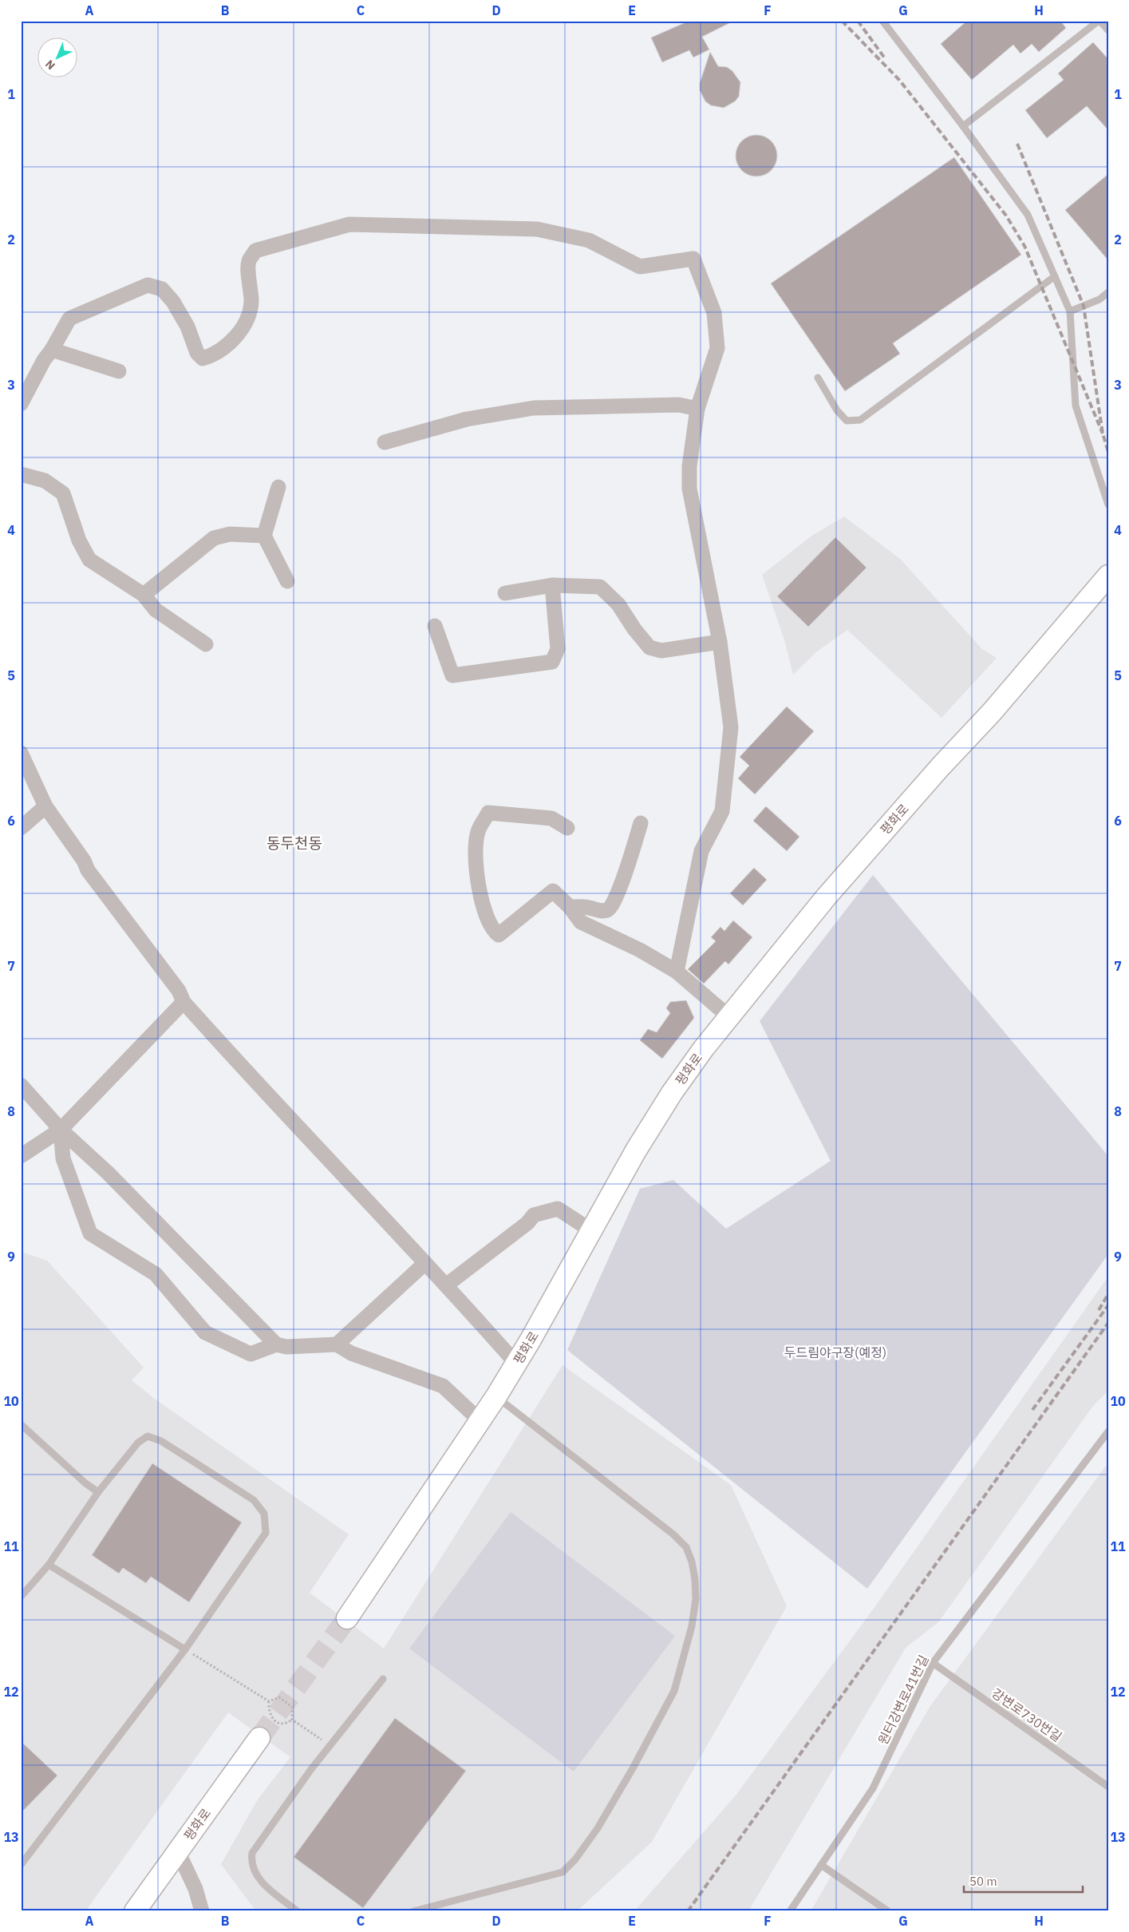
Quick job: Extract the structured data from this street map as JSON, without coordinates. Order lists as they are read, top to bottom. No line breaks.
{"streets":{"main road":["평화로"],"lane":["원터강변로41번길","강변로730번길"]},"crossings":[["원터강변로41번길","강변로730번길"]],"districts":["동두천동"],"parks":["두드림야구장(예정)"],"scale_bar":"50 m","north":"bottom left","grid":{"columns":["A","B","C","D","E","F","G","H"],"rows":["1","2","3","4","5","6","7","8","9","10","11","12","13"]}}
